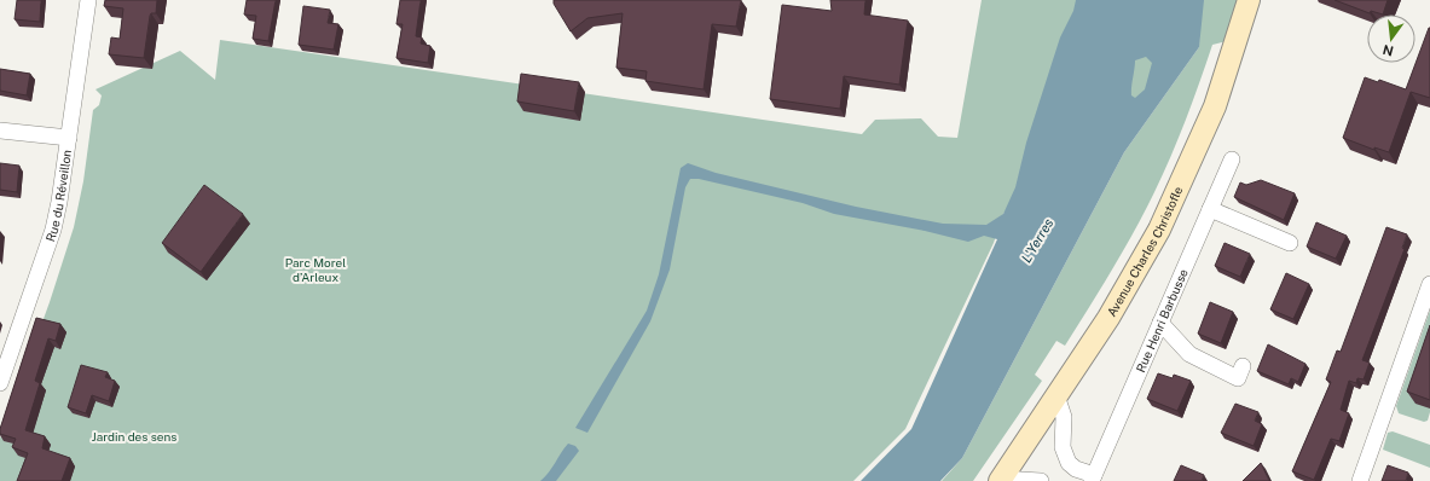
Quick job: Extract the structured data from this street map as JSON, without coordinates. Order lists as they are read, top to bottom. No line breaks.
{"streets":{"main road":["Avenue Charles Christofle"],"street":["Rue du Réveillon","Rue Henri Barbusse"]},"water":["L'Yerres"],"parks":["Parc Morel d’Arleux","Jardin des sens"],"north":"bottom"}
